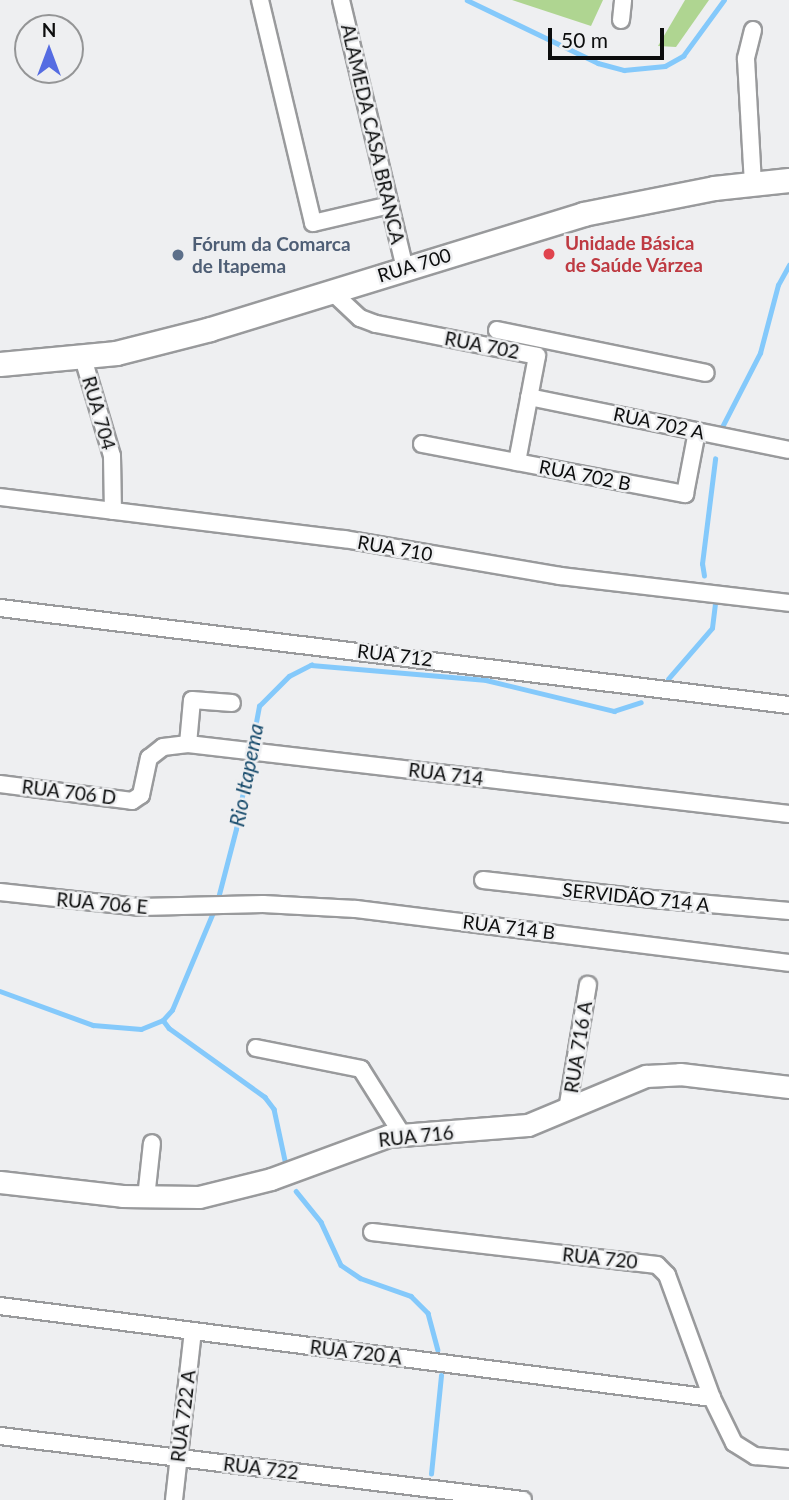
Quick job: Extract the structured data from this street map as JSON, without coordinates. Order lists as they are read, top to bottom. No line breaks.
{"streets":{"main road":["RUA 700"],"street":["ALAMEDA CASA BRANCA","RUA 702","RUA 704","RUA 702 A","RUA 702 B","RUA 710","RUA 712","RUA 714","RUA 706 D","SERVIDÃO 714 A","RUA 706 E","RUA 714 B","RUA 716 A","RUA 716","RUA 720","RUA 720 A","RUA 722 A","RUA 722"]},"crossings":[["ALAMEDA CASA BRANCA","RUA 700"],["RUA 700","RUA 702"],["RUA 700","RUA 704"],["RUA 702","RUA 702 A"],["RUA 702","RUA 702 B"],["RUA 704","RUA 710"],["RUA 702 A","RUA 702 B"],["RUA 714","RUA 706 D"],["RUA 706 E","RUA 714 B"],["RUA 716 A","RUA 716"],["RUA 720","RUA 720 A"],["RUA 720 A","RUA 722 A"],["RUA 722 A","RUA 722"]],"water":["Rio Itapema"],"places":["Unidade Básica de Saúde Várzea","Fórum da Comarca de Itapema"],"scale_bar":"50 m","north":"top"}
